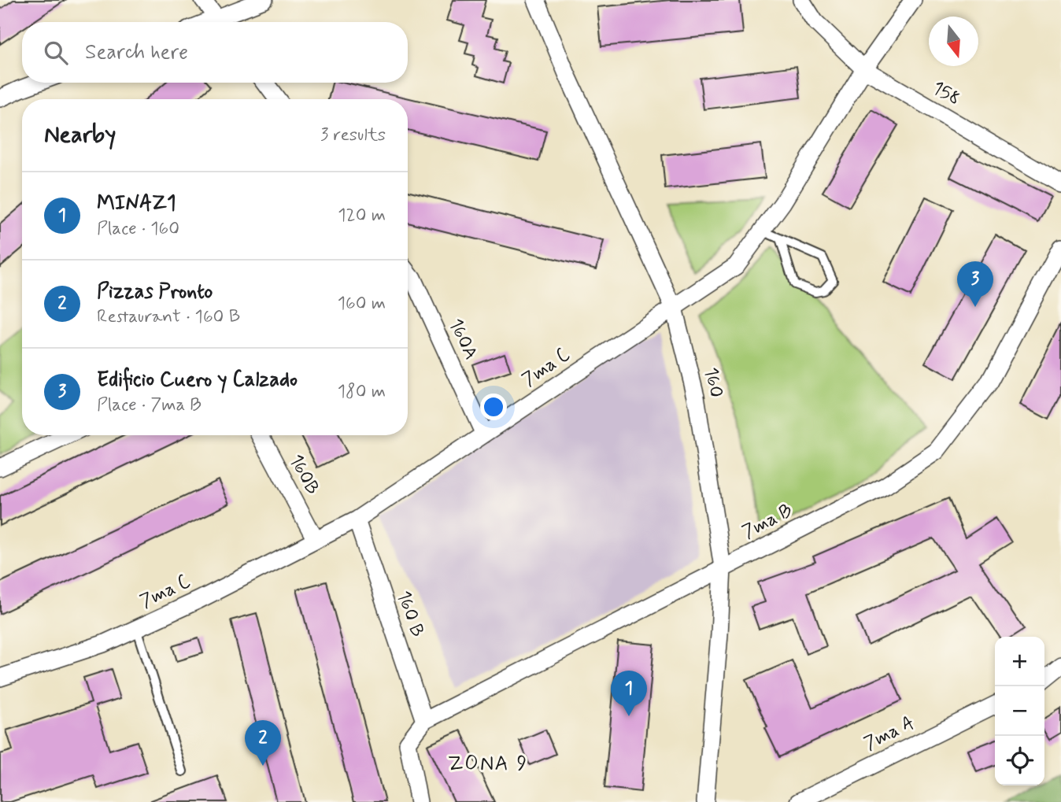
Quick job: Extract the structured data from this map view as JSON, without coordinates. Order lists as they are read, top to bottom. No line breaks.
{"streets":{"street":["158","160A","7ma C","160","160B","7ma B","160 B","7ma A"]},"crossings":[["158","7ma C"],["160A","7ma C"],["7ma C","160"],["7ma C","160B"],["7ma C","160 B"],["160","7ma B"],["7ma B","160 B"]],"districts":["ZONA 9"],"north":"bottom","page":{"search":"Search here","heading":["Nearby","3 results"],"list":[{"mark":"1","name":"MINAZ1","note":"Place · 160","value":"120 m"},{"mark":"2","name":"Pizzas Pronto","note":"Restaurant · 160 B","value":"160 m"},{"mark":"3","name":"Edificio Cuero y Calzado","note":"Place · 7ma B","value":"180 m"}],"pins":["3","1","2"],"map_buttons":["+","−"]}}
